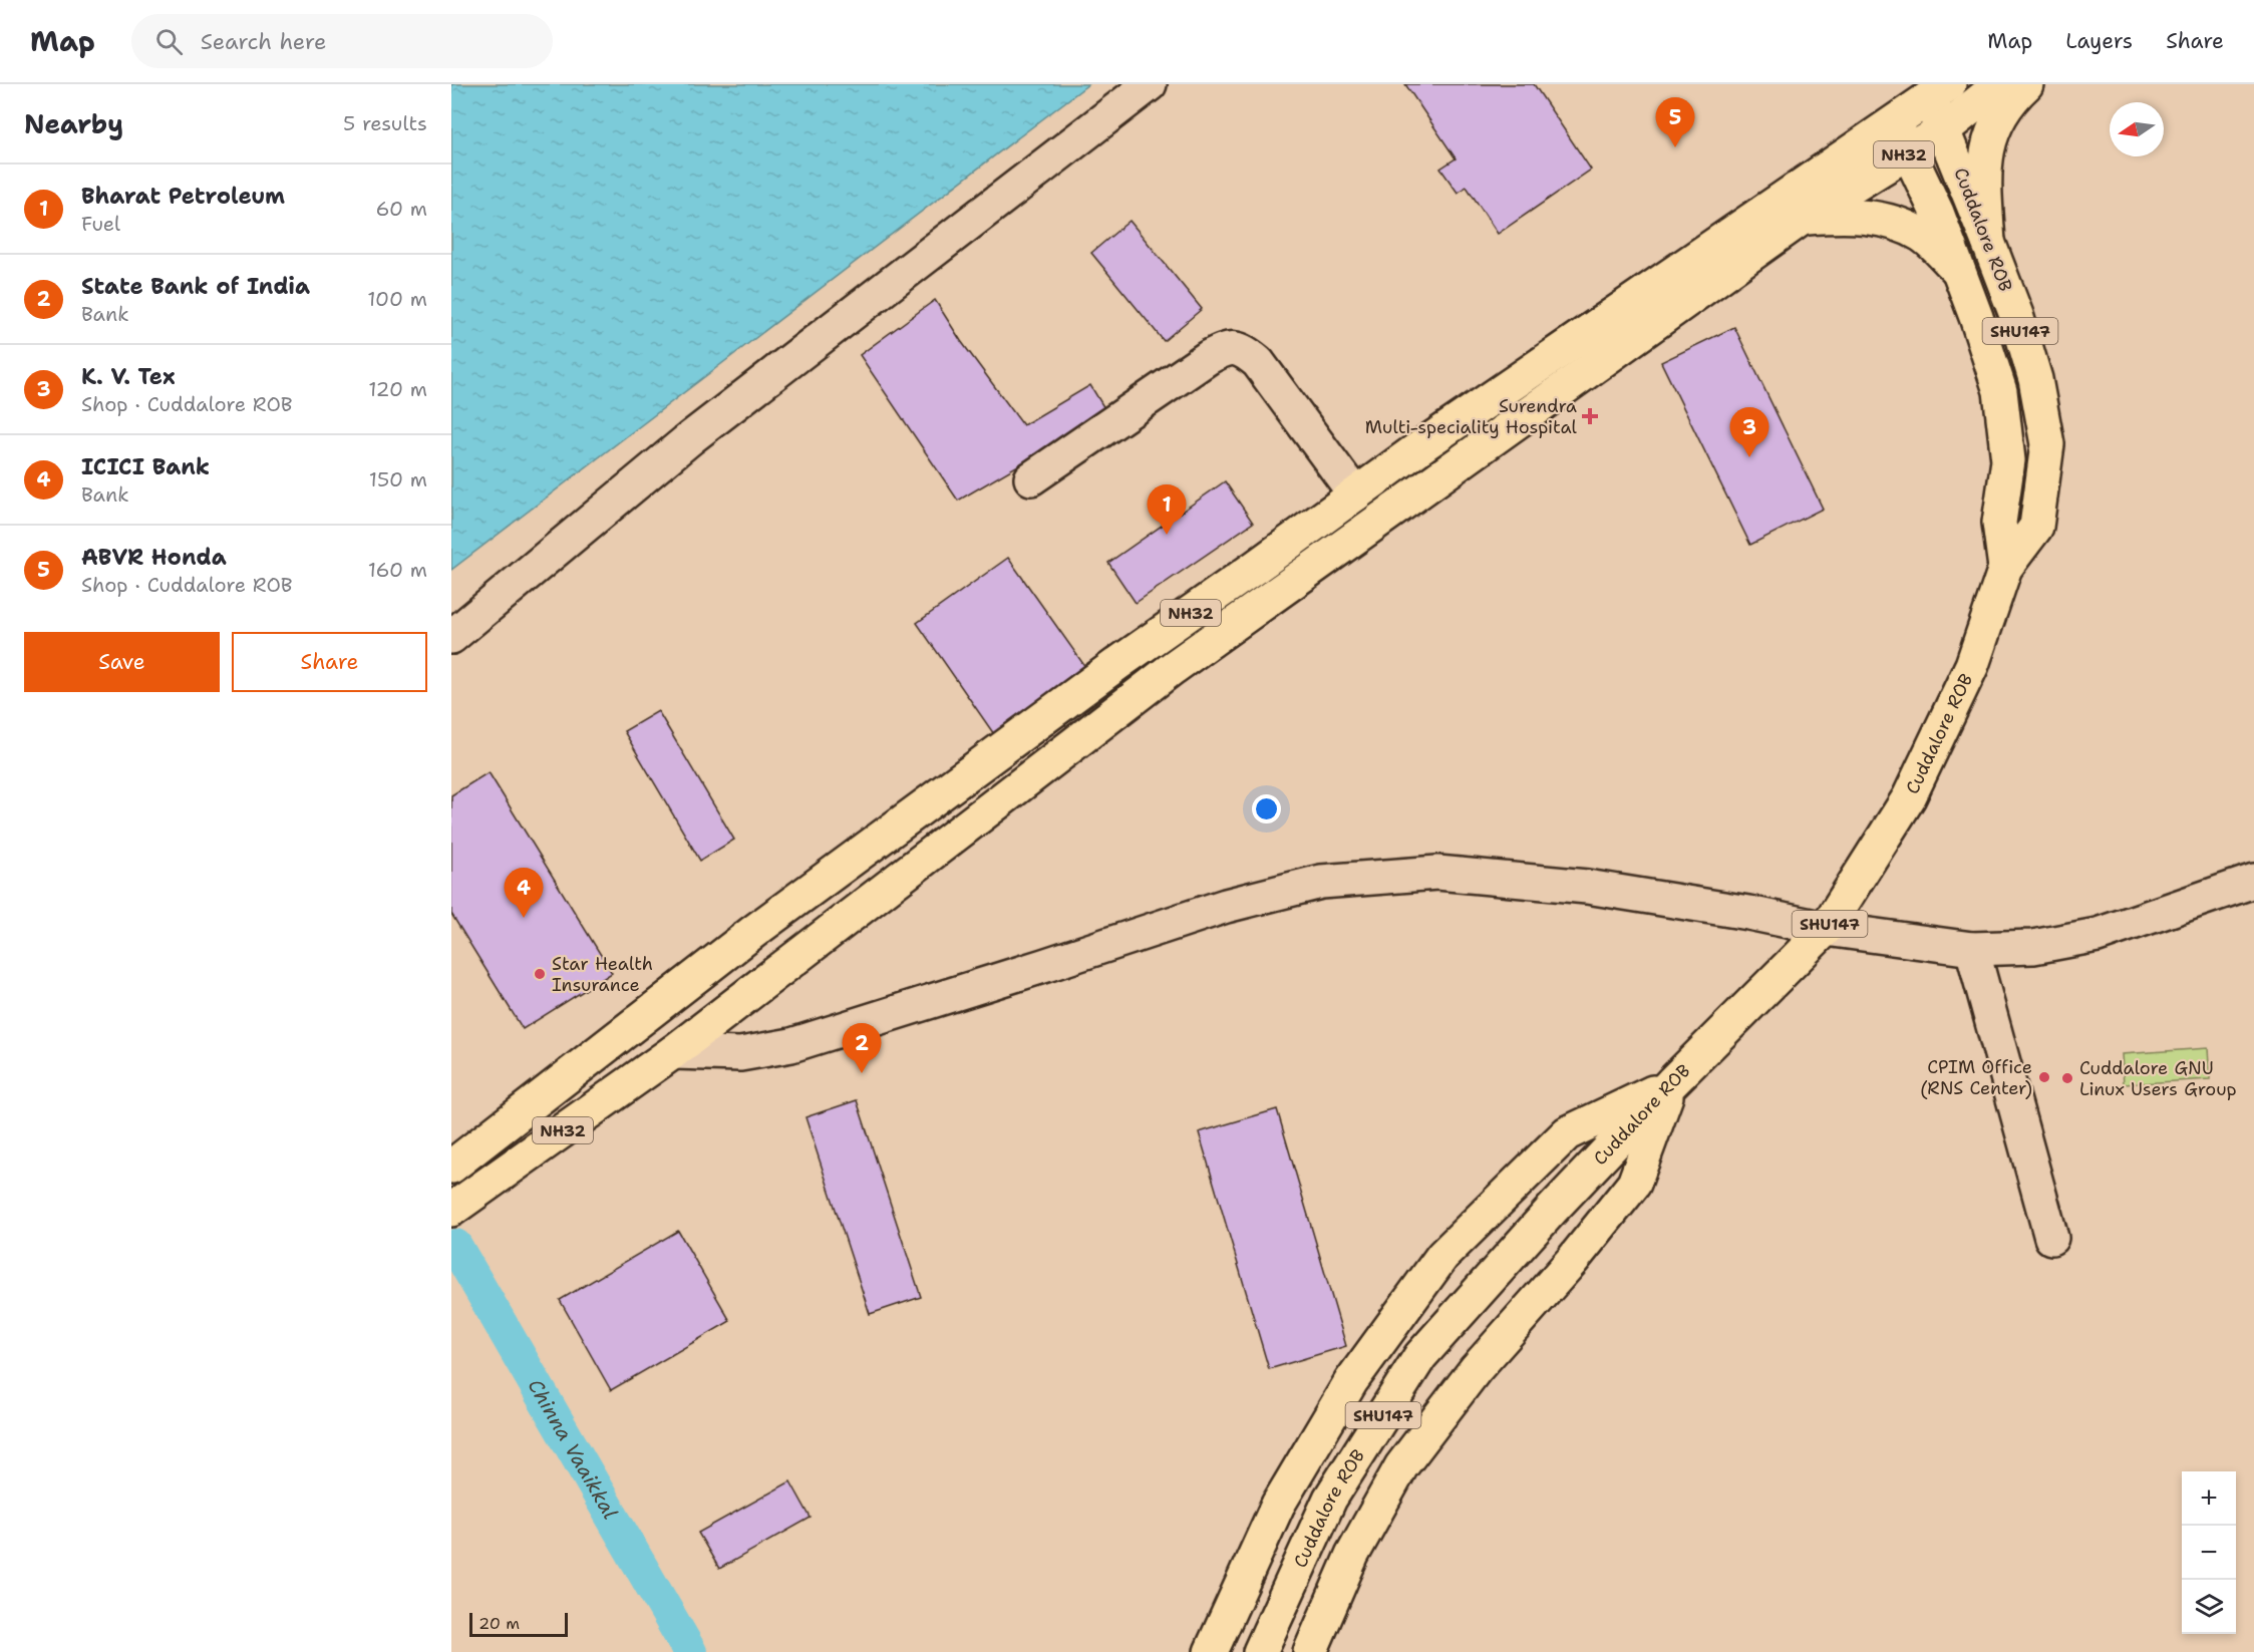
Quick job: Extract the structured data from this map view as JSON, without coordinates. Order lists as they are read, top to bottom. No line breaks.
{"streets":{"main road":["NH32","Cuddalore ROB","SHU147"]},"crossings":[["NH32","Cuddalore ROB"]],"water":["Chinna Vaaikkal"],"places":{"health":["Surendra Multi-speciality Hospital"],"other":["Star Health Insurance","CPIM Office (RNS Center)","Cuddalore GNU Linux Users Group"]},"scale_bar":"20 m","north":"left","page":{"header":"Map","search":"Search here","nav":["Map","Layers","Share"],"heading":["Nearby","5 results"],"pins":["5","3","1","4","2"],"list":[{"mark":"1","name":"Bharat Petroleum","note":"Fuel","value":"60 m"},{"mark":"2","name":"State Bank of India","note":"Bank","value":"100 m"},{"mark":"3","name":"K. V. Tex","note":"Shop · Cuddalore ROB","value":"120 m"},{"mark":"4","name":"ICICI Bank","note":"Bank","value":"150 m"},{"mark":"5","name":"ABVR Honda","note":"Shop · Cuddalore ROB","value":"160 m"}],"buttons":["Save","Share"],"map_buttons":["+","−"],"scale":"20 m"}}
